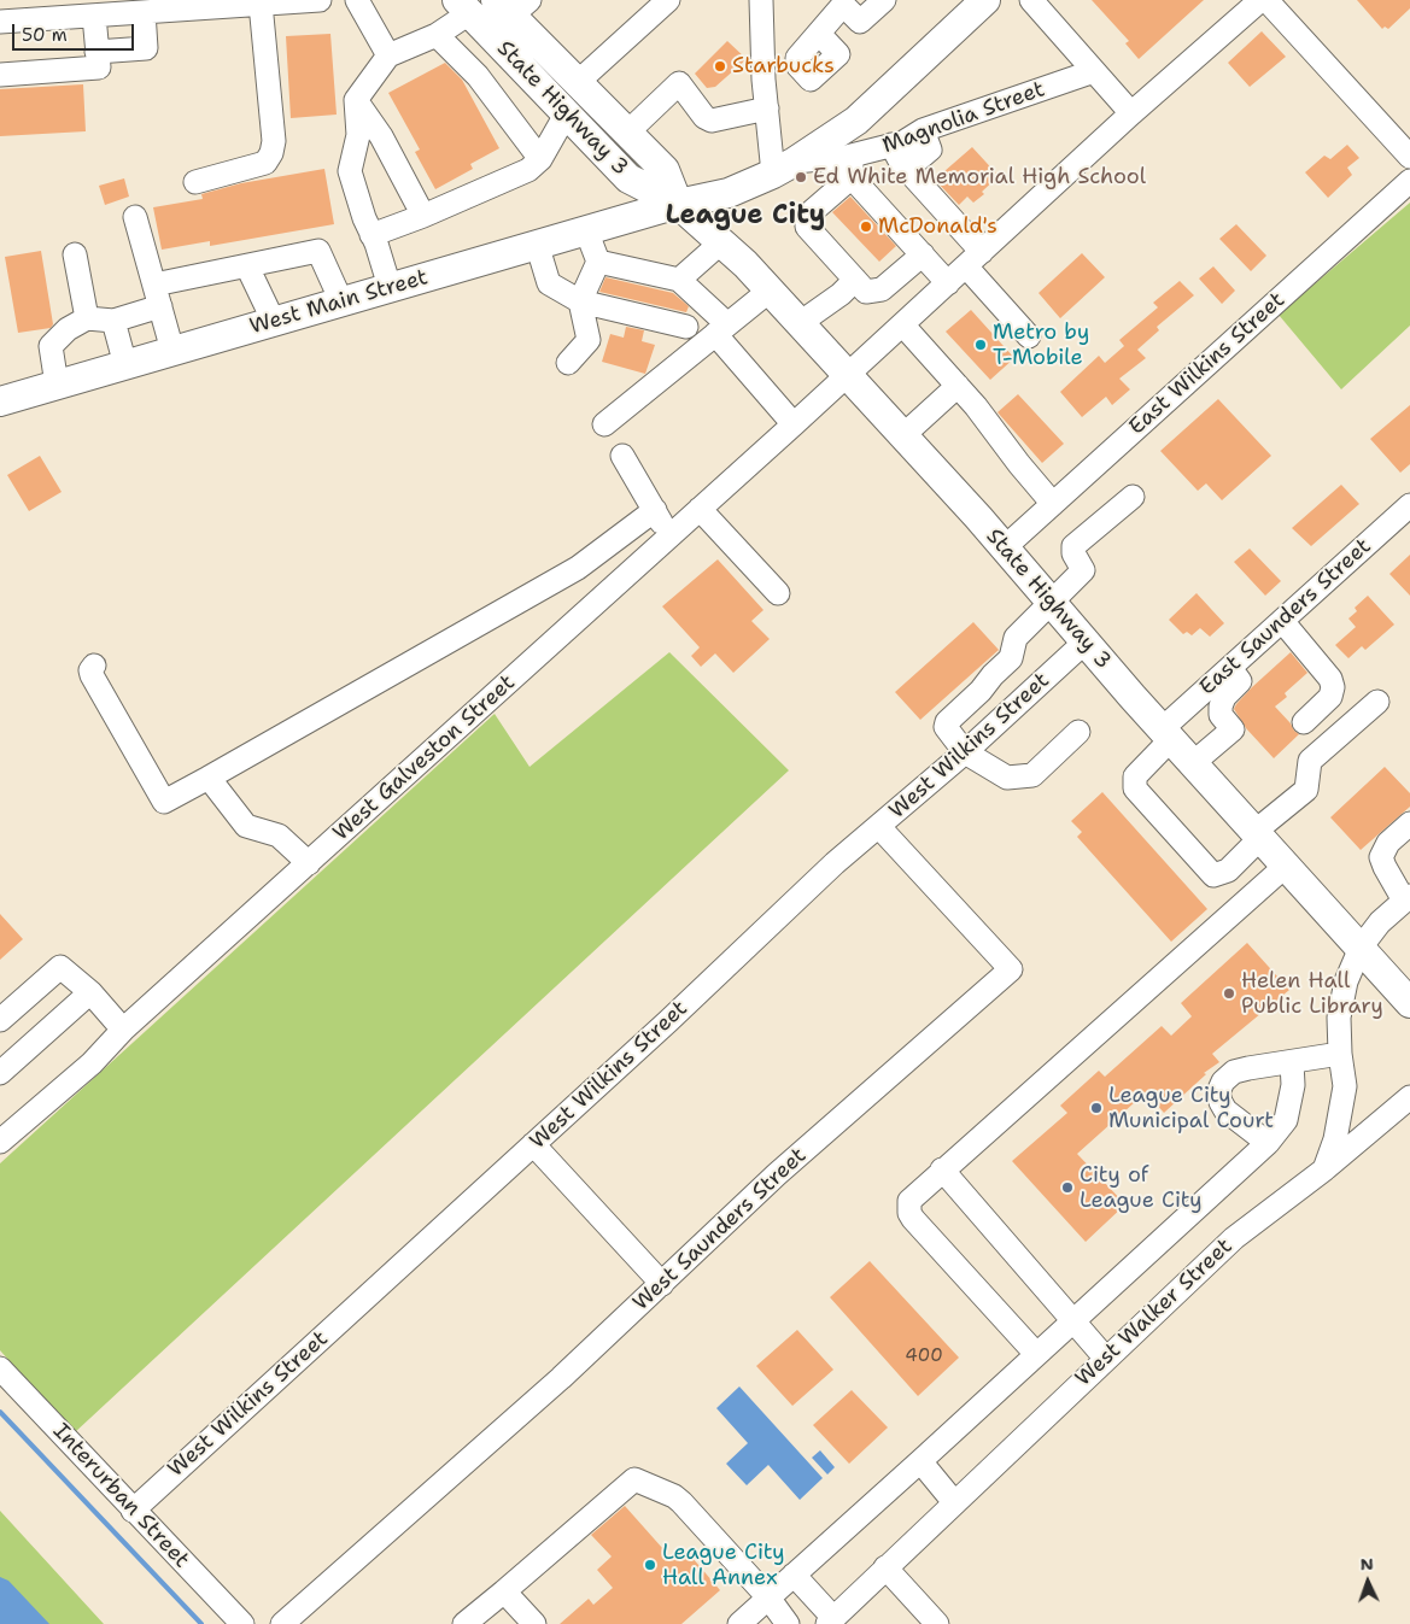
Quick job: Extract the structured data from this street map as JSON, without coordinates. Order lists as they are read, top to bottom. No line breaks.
{"streets":{"main road":["State Highway 3","West Main Street"],"street":["Magnolia Street","East Wilkins Street","East Saunders Street","West Wilkins Street","West Galveston Street","West Saunders Street","West Walker Street","Interurban Street"]},"crossings":[["State Highway 3","West Main Street"],["State Highway 3","East Wilkins Street"],["State Highway 3","East Saunders Street"],["State Highway 3","West Wilkins Street"],["State Highway 3","West Galveston Street"],["Magnolia Street","West Main Street"],["West Wilkins Street","West Saunders Street"],["West Wilkins Street","Interurban Street"]],"districts":["League City"],"places":["Starbucks","Ed White Memorial High School","McDonald's","Metro by T-Mobile","Helen Hall Public Library","League City Municipal Court","City of League City","League City Hall Annex"],"house_numbers":["400"],"scale_bar":"50 m","north":"top"}
